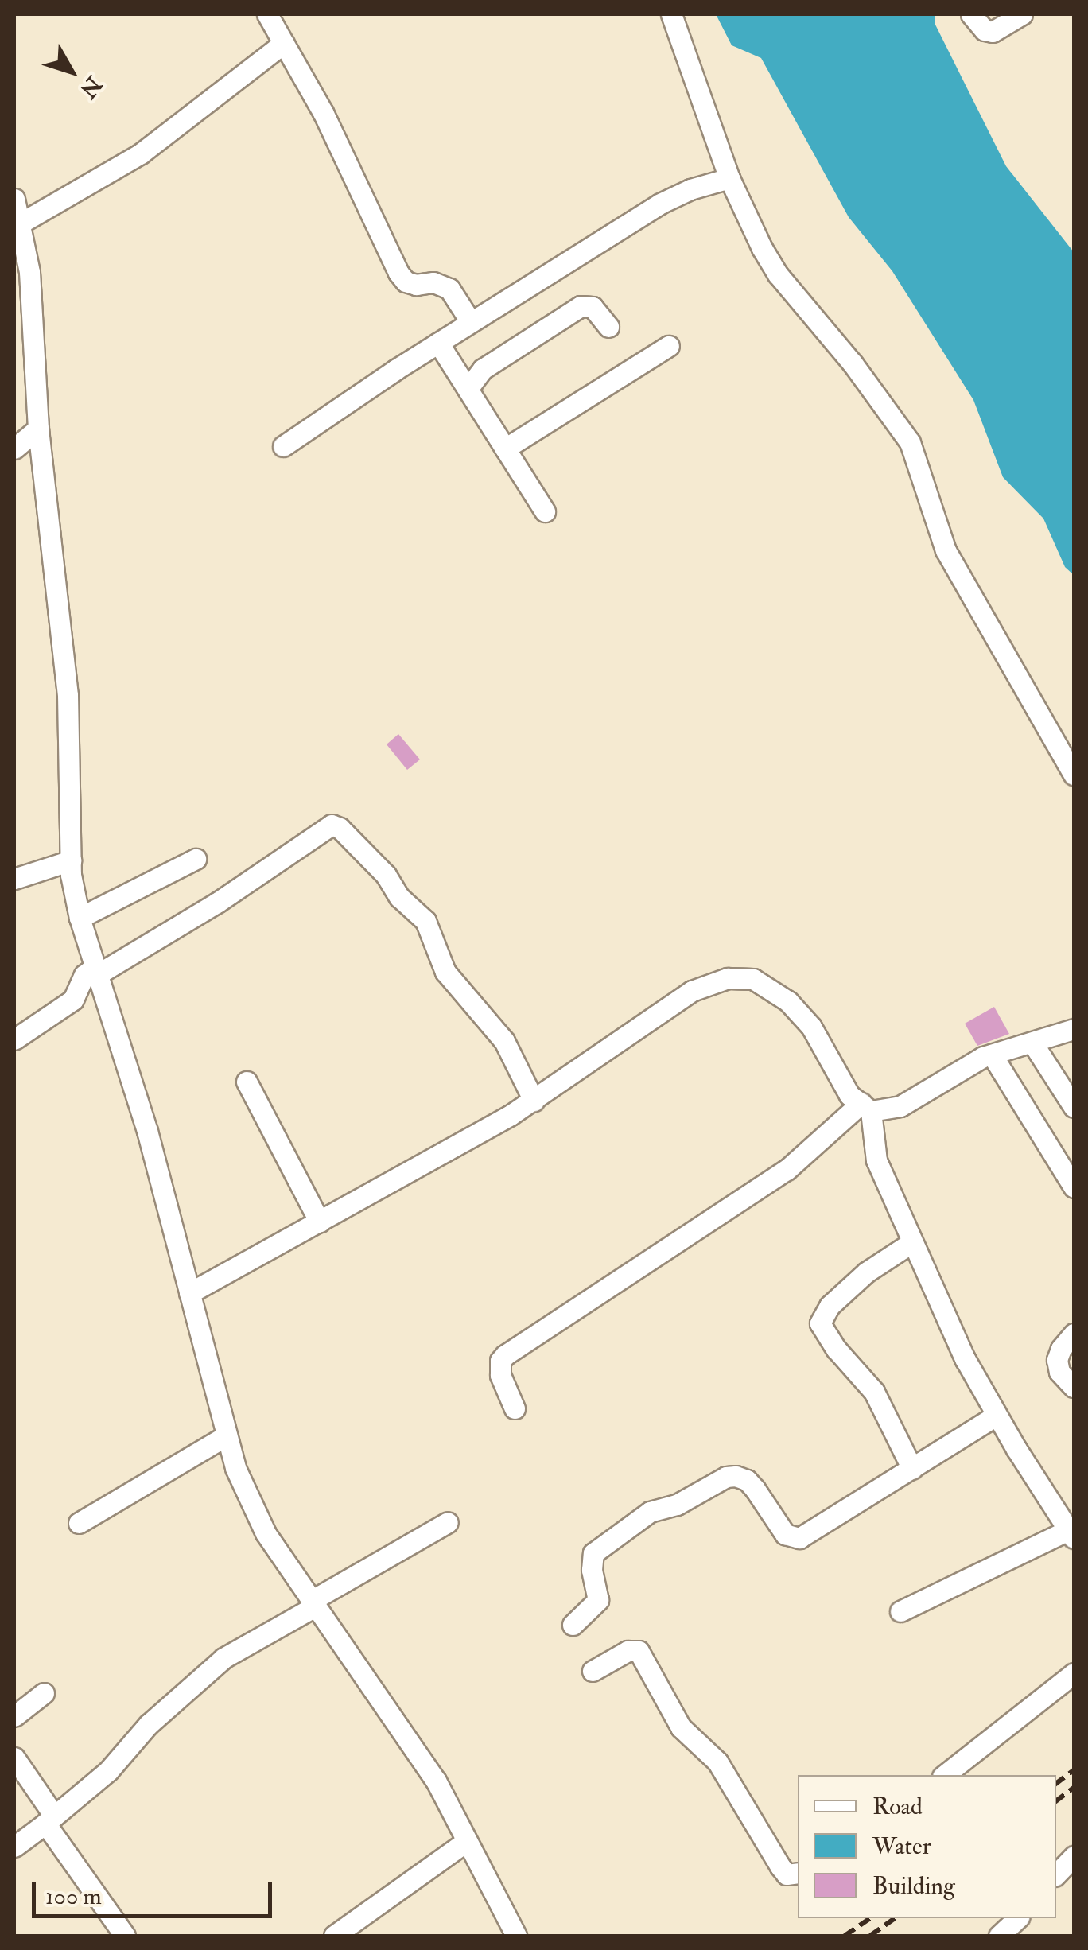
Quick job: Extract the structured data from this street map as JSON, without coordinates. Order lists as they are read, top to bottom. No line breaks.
{"legend":["Road","Water","Building"],"scale_bar":"100 m","north":"bottom right"}
